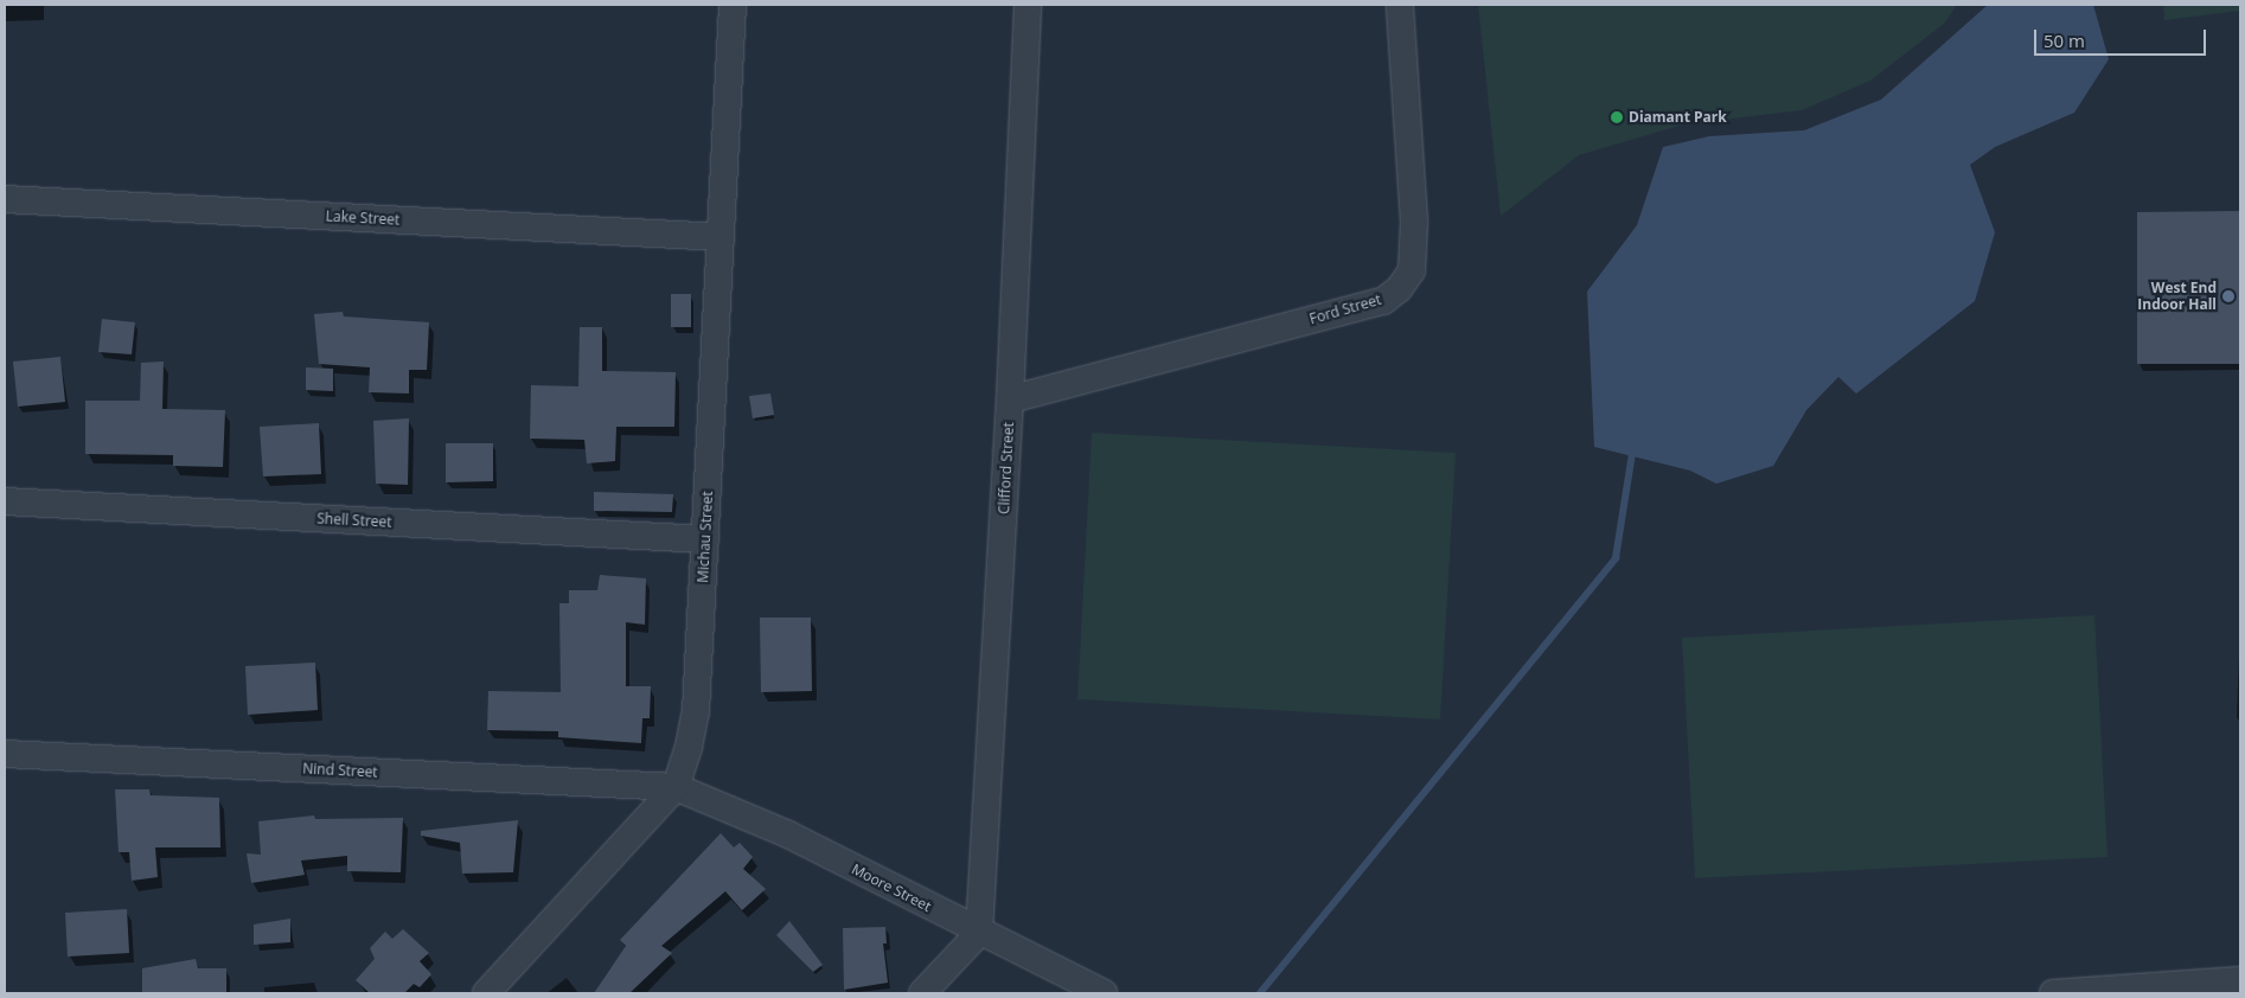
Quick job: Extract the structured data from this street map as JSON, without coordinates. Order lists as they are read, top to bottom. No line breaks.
{"streets":{"street":["Lake Street","Ford Street","Clifford Street","Shell Street","Michau Street","Nind Street","Moore Street"]},"crossings":[["Lake Street","Michau Street"],["Ford Street","Clifford Street"],["Clifford Street","Moore Street"],["Shell Street","Michau Street"],["Michau Street","Nind Street"],["Michau Street","Moore Street"],["Nind Street","Moore Street"]],"places":["Diamant Park","West End Indoor Hall"],"scale_bar":"50 m"}
